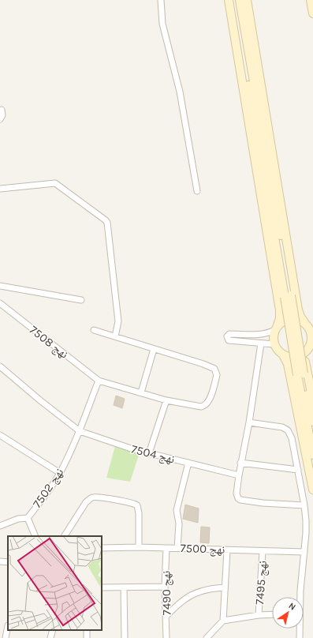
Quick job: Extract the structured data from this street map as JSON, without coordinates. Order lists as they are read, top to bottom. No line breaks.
{"streets":{"street":["نهج 7508","نهج 7504","نهج 7502","نهج 7500","نهج 7495","نهج 7490"]},"crossings":[["نهج 7508","نهج 7502"],["نهج 7504","نهج 7502"],["نهج 7500","نهج 7495"],["نهج 7500","نهج 7490"]],"north":"top right"}
